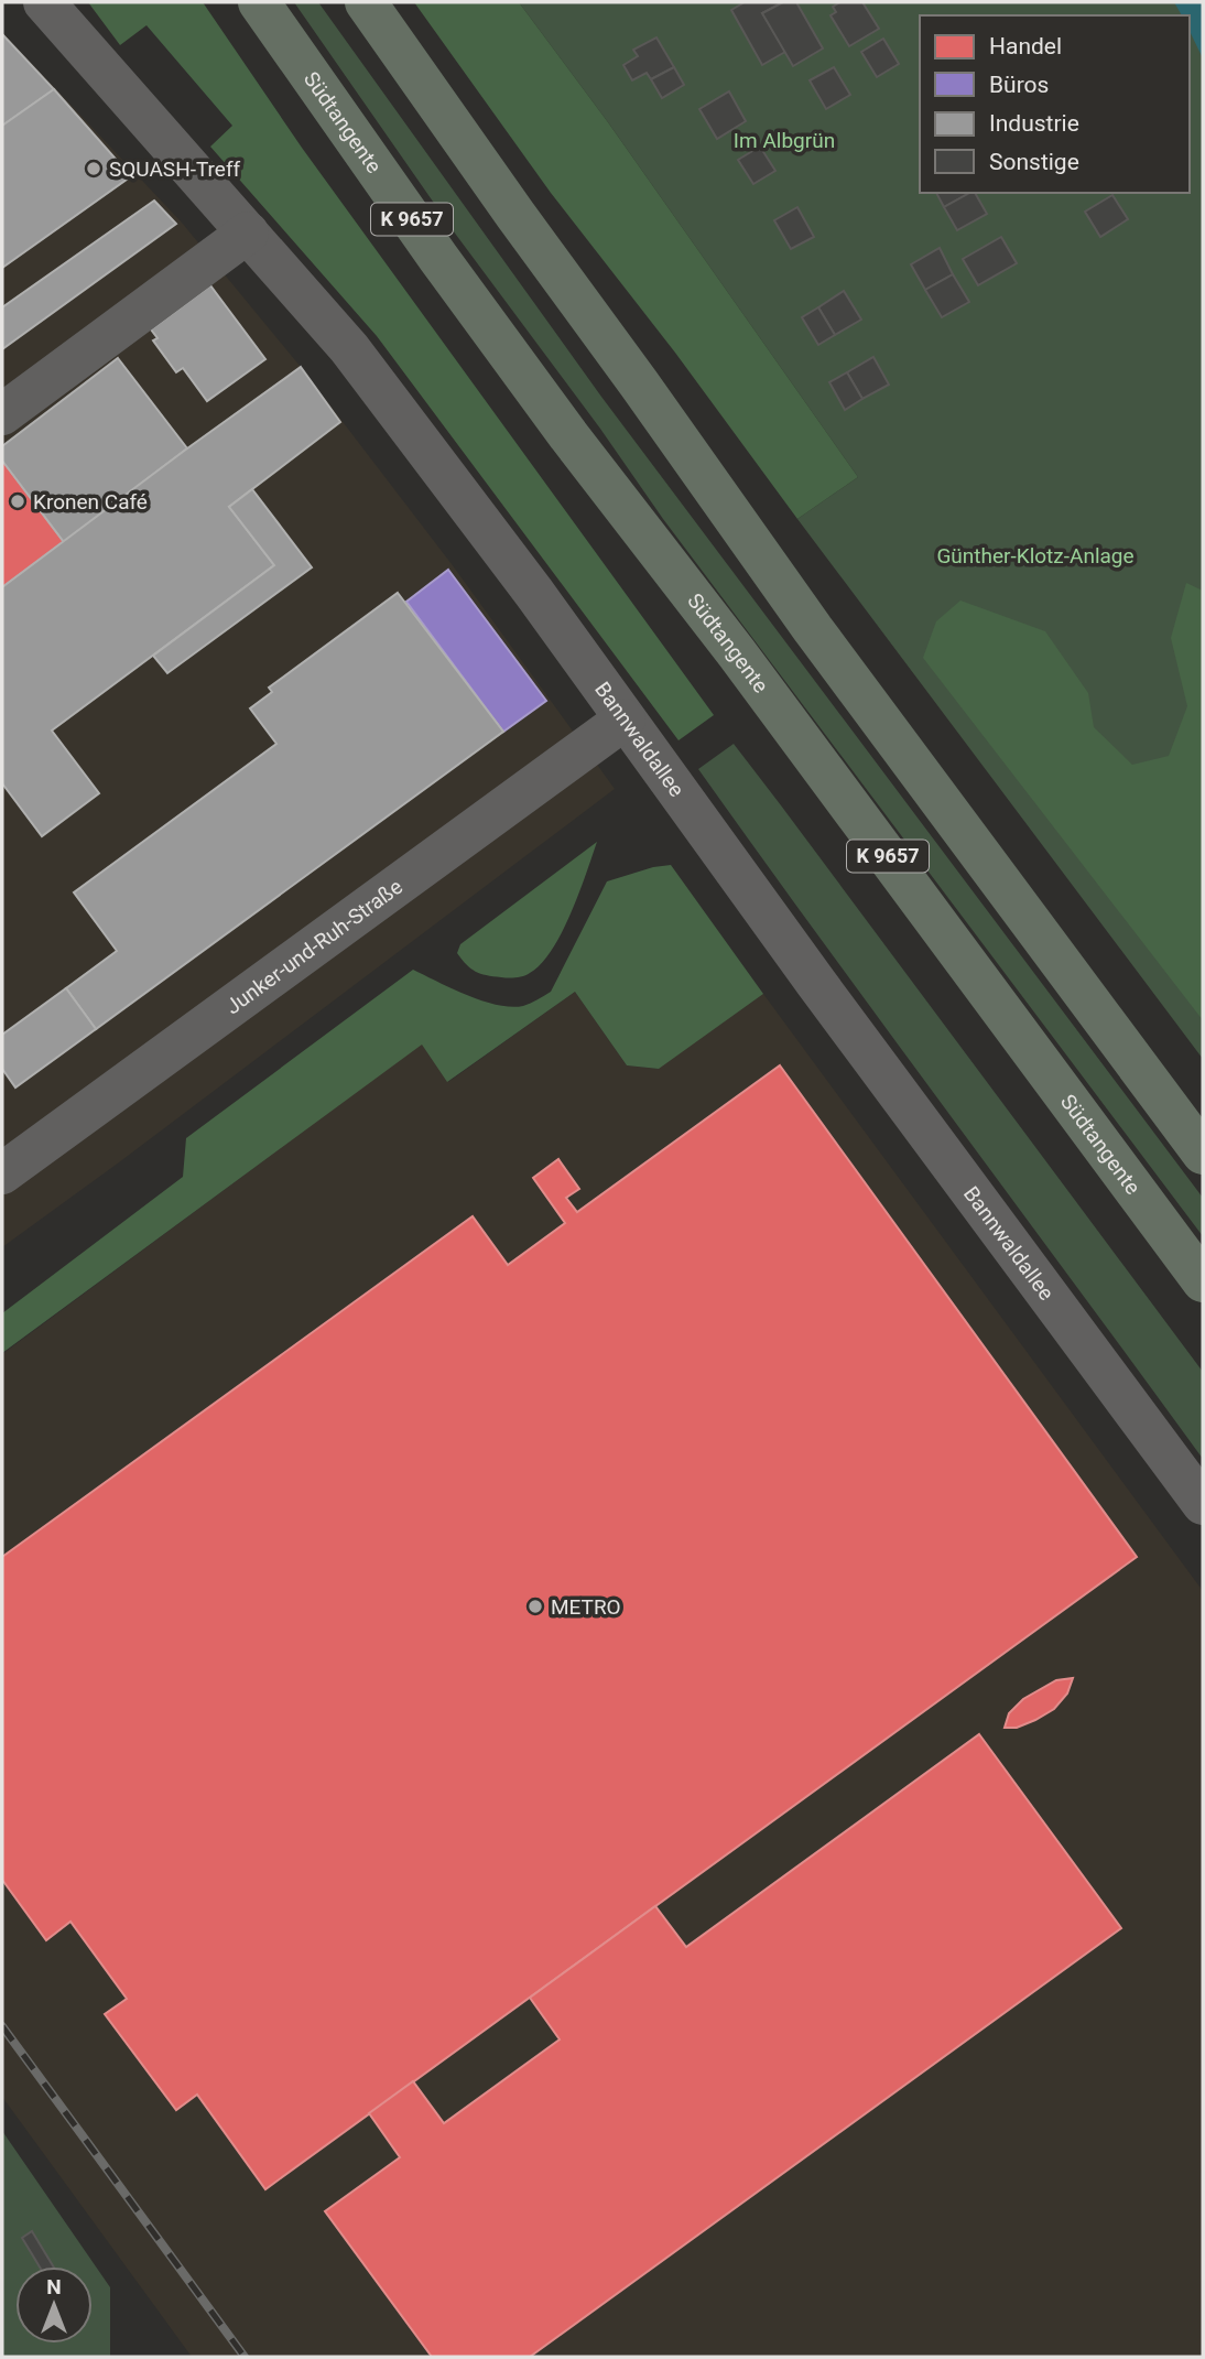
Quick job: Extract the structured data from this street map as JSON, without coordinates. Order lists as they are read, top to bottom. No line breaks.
{"streets":{"highway":["Südtangente","K 9657"],"street":["Bannwaldallee","Junker-und-Ruh-Straße"]},"crossings":[["Bannwaldallee","Junker-und-Ruh-Straße"]],"parks":["Im Albgrün","Günther-Klotz-Anlage"],"places":["SQUASH-Treff","Kronen Café","METRO"],"legend":["Handel","Büros","Industrie","Sonstige"],"north":"top"}
